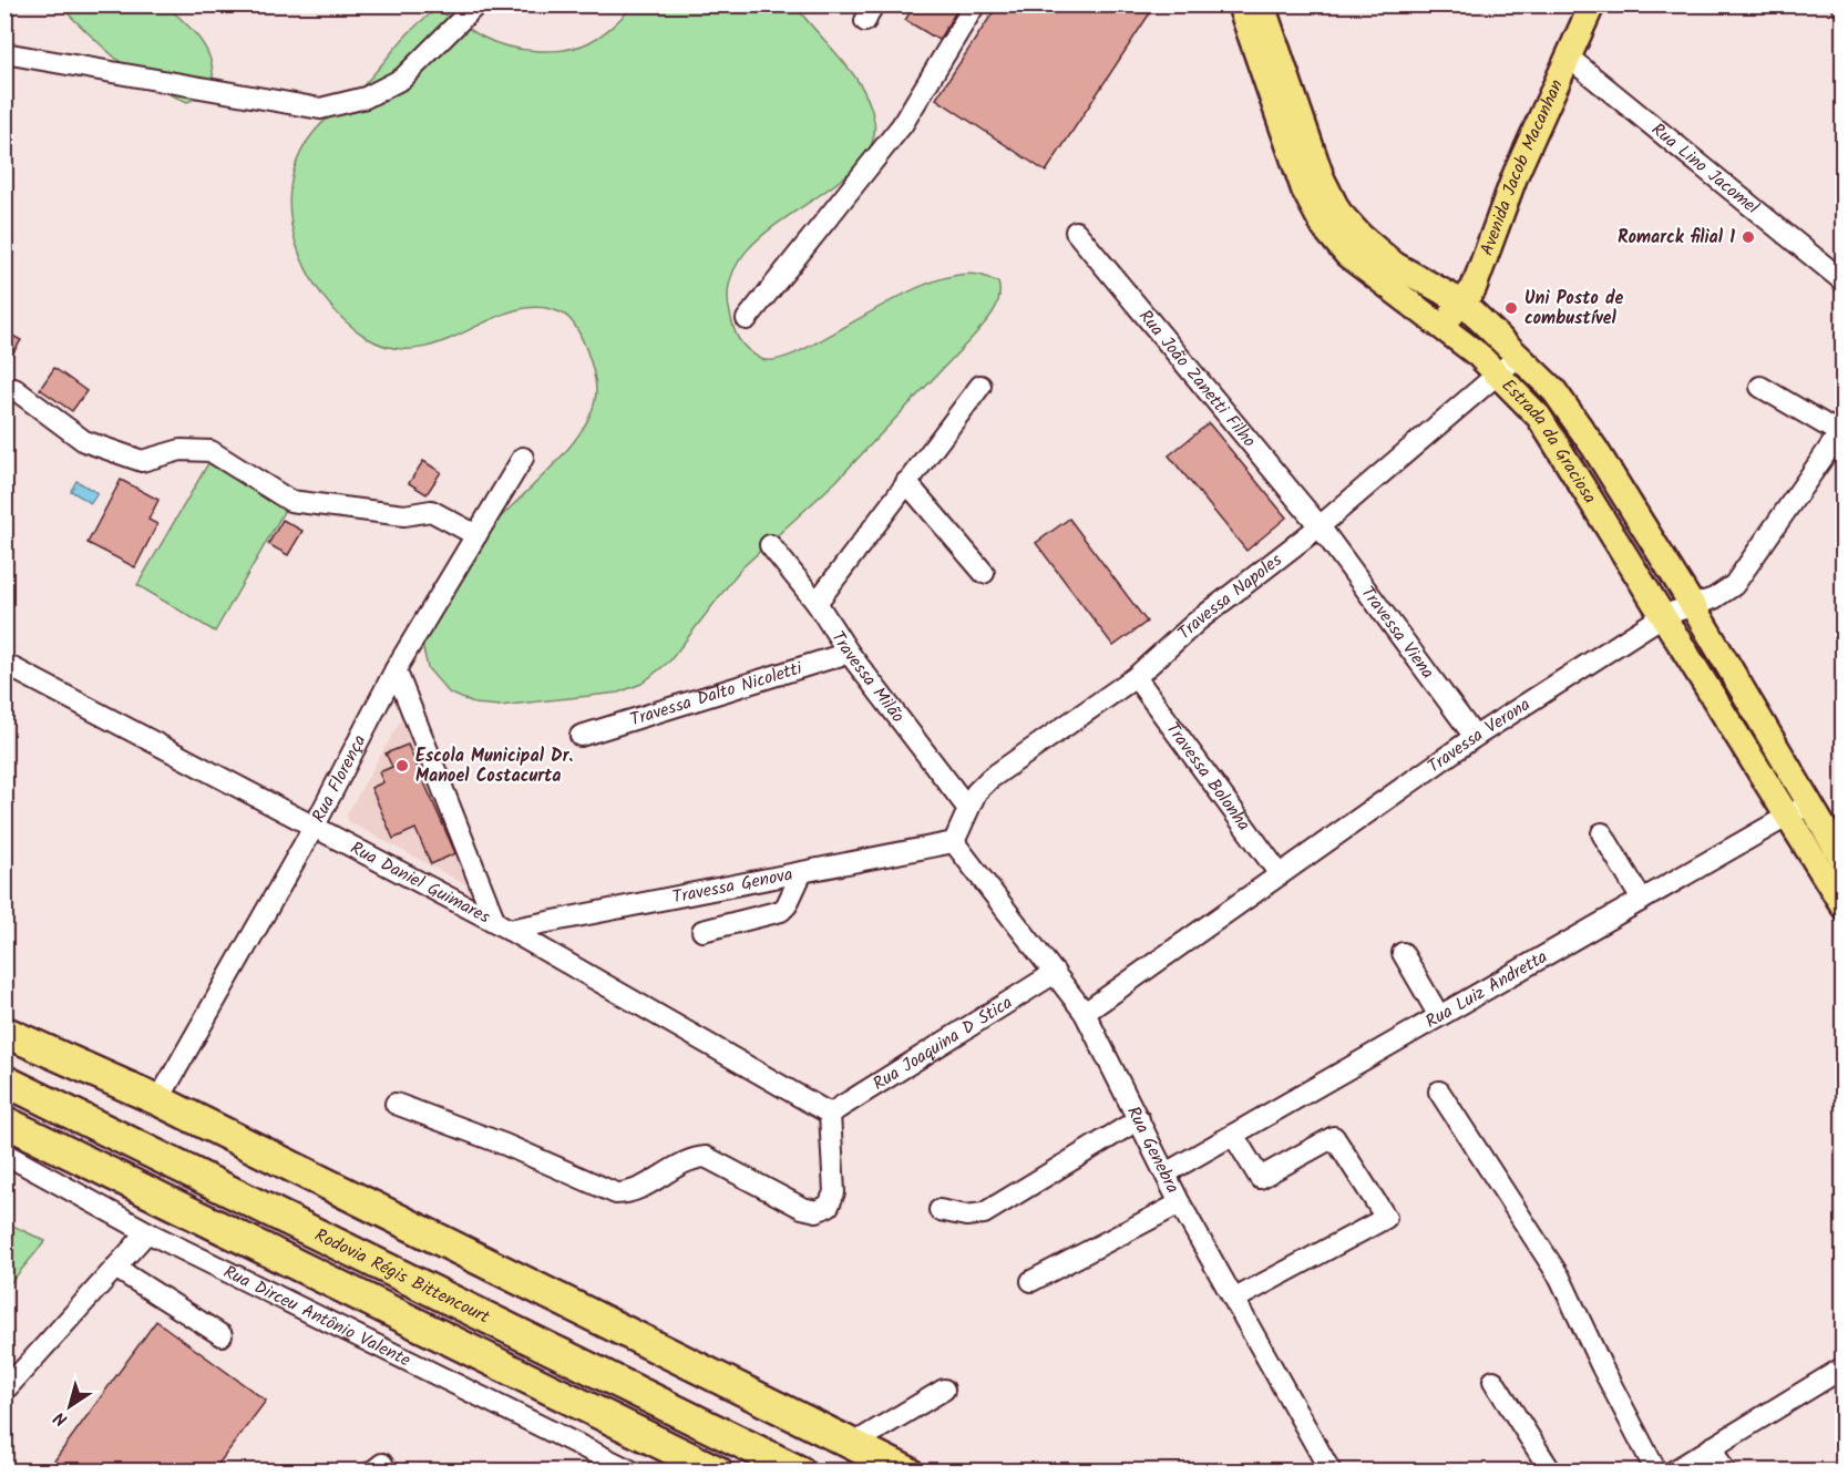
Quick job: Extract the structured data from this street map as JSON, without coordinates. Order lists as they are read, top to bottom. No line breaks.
{"streets":{"highway":["Rodovia Régis Bittencourt"],"main road":["Avenida Jacob Macanhan","Estrada da Graciosa"],"street":["Rua Lino Jacomel","Rua João Zanetti Filho","Travessa Napoles","Travessa Viena","Travessa Milão","Travessa Dalto Nicoletti","Travessa Verona","Travessa Bolonha","Rua Florença","Rua Daniel Guimares","Travessa Genova","Rua Luiz Andretta","Rua Joaquina D Stica","Rua Genebra","Rua Dirceu Antônio Valente"]},"crossings":[["Avenida Jacob Macanhan","Rua Lino Jacomel"],["Avenida Jacob Macanhan","Estrada da Graciosa"],["Rua João Zanetti Filho","Travessa Napoles"],["Rua João Zanetti Filho","Travessa Viena"],["Estrada da Graciosa","Travessa Napoles"],["Estrada da Graciosa","Travessa Verona"],["Estrada da Graciosa","Rua Luiz Andretta"],["Travessa Napoles","Travessa Viena"],["Travessa Napoles","Travessa Milão"],["Travessa Napoles","Travessa Bolonha"],["Travessa Napoles","Travessa Genova"],["Travessa Napoles","Rua Genebra"],["Travessa Viena","Travessa Verona"],["Travessa Milão","Travessa Dalto Nicoletti"],["Travessa Verona","Travessa Bolonha"],["Travessa Verona","Rua Genebra"],["Rua Florença","Rua Daniel Guimares"],["Rua Daniel Guimares","Travessa Genova"],["Rua Daniel Guimares","Rua Joaquina D Stica"],["Travessa Genova","Rua Genebra"],["Rua Luiz Andretta","Rua Genebra"],["Rua Joaquina D Stica","Rua Genebra"]],"places":["Romarck filial 1","Uni Posto de combustível","Escola Municipal Dr. Manoel Costacurta"],"north":"bottom left"}
